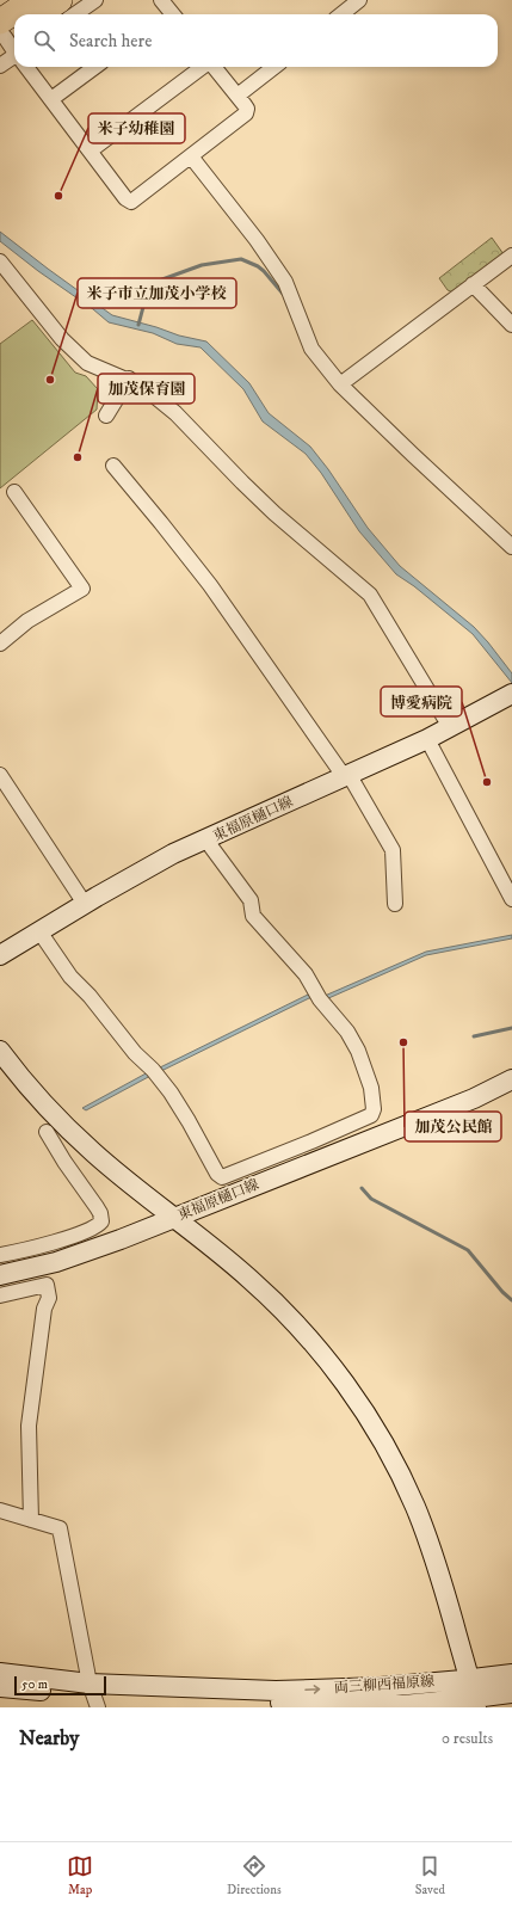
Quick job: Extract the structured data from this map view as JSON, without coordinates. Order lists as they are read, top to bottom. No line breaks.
{"streets":{"main road":["東福原樋口線","両三柳西福原線"]},"places":["米子幼稚園","米子市立加茂小学校","加茂保育園","博愛病院","加茂公民館"],"scale_bar":"50 m","page":{"search":"Search here","scale":"50 m","heading":["Nearby","0 results"],"nav":["Map","Directions","Saved"]}}
